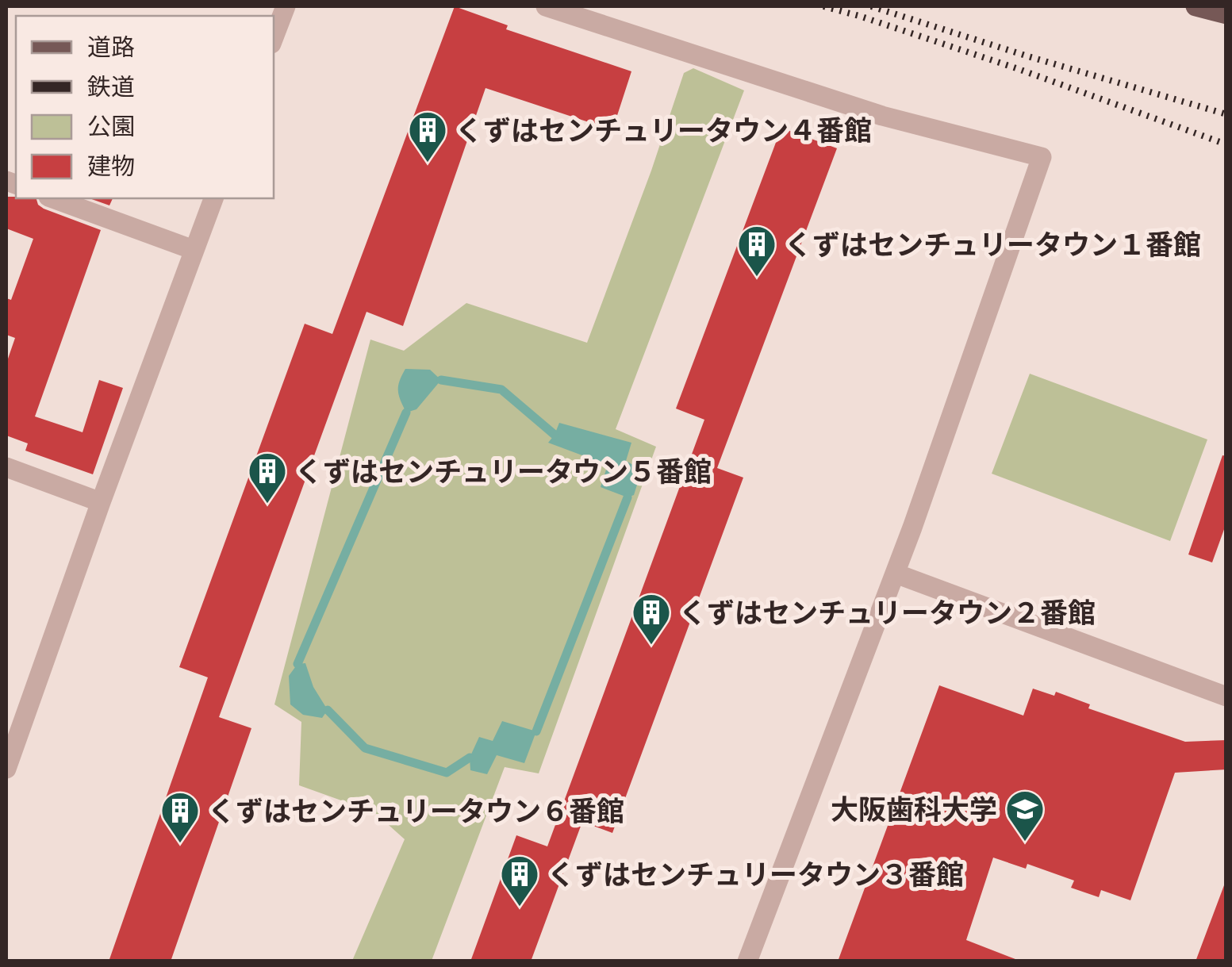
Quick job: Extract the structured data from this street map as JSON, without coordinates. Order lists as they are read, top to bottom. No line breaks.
{"places":{"building":["くずはセンチュリータウン４番館","くずはセンチュリータウン１番館","くずはセンチュリータウン５番館","くずはセンチュリータウン２番館","くずはセンチュリータウン６番館","くずはセンチュリータウン３番館"],"school or university":["大阪歯科大学"]},"legend":["道路","鉄道","公園","建物"]}
